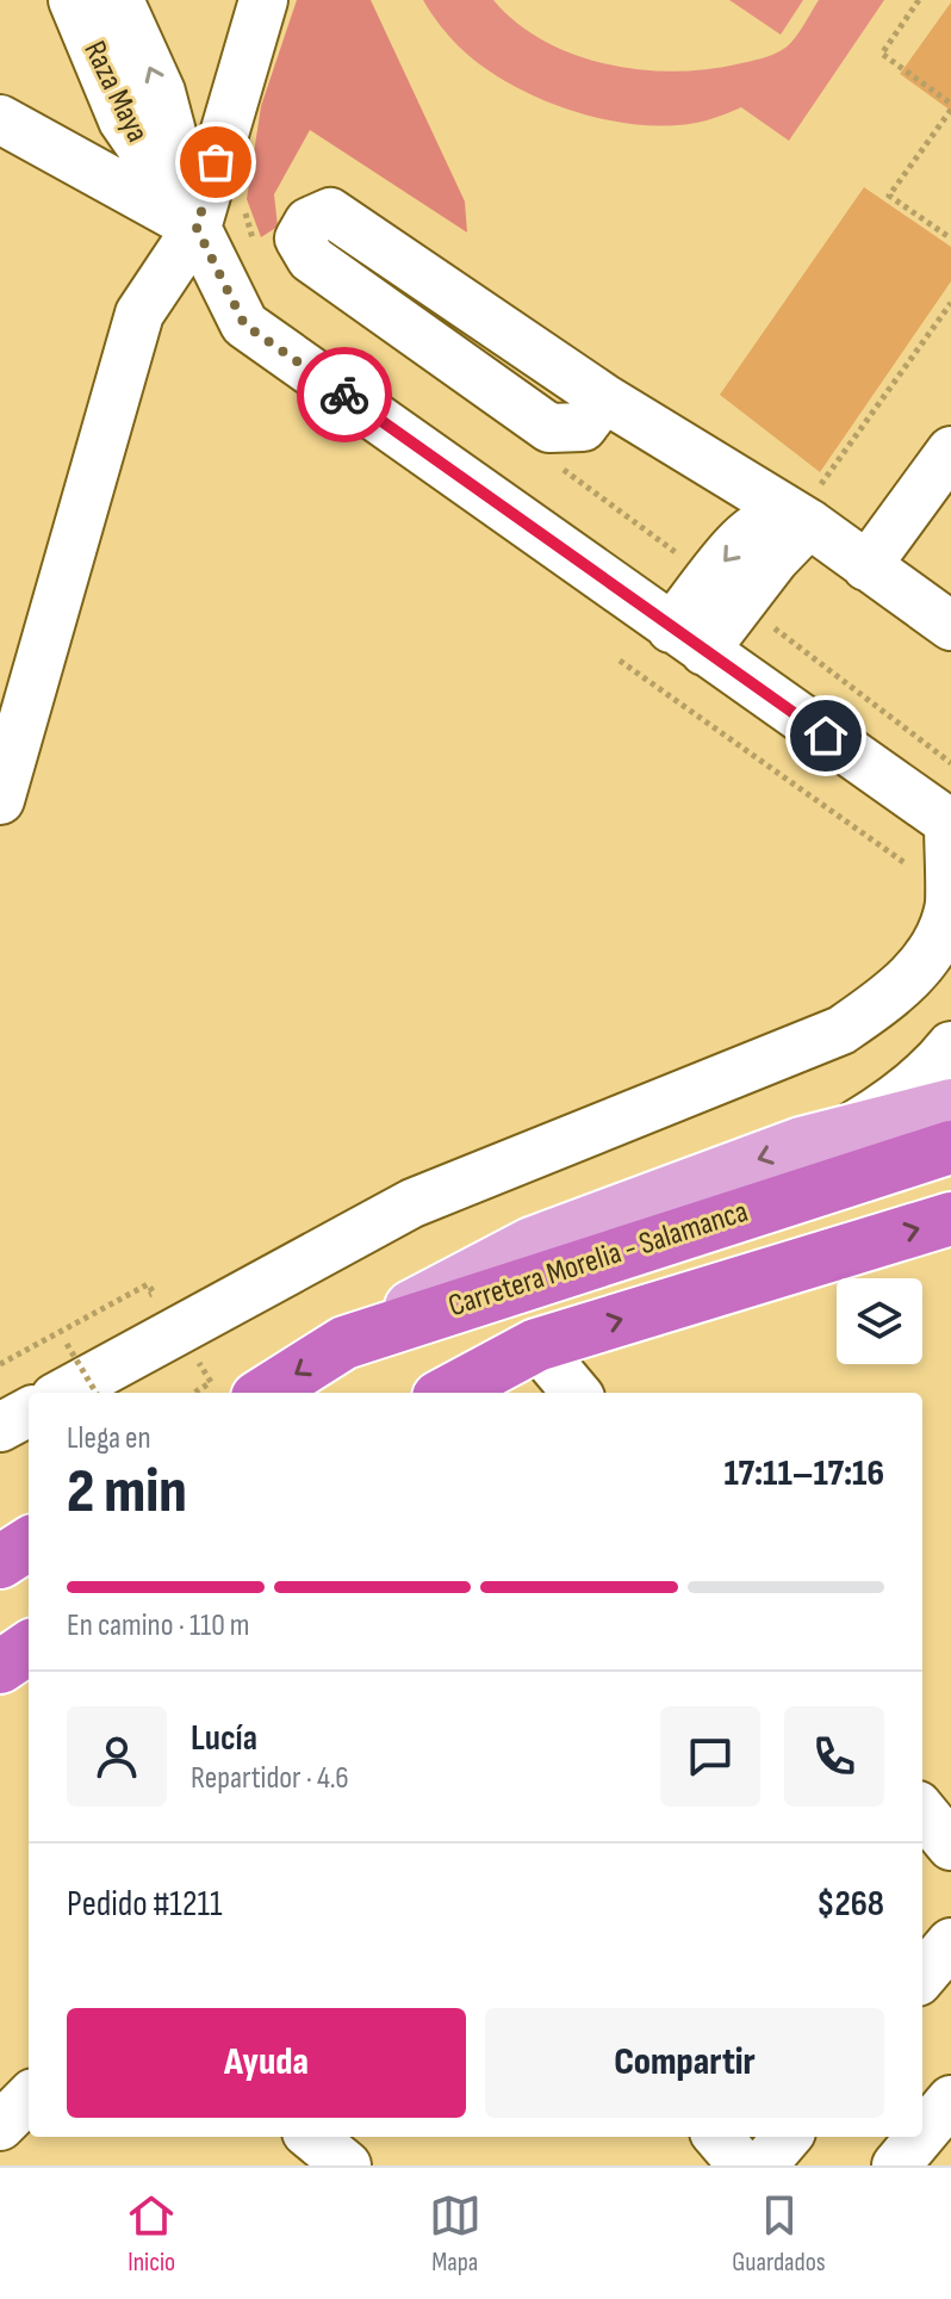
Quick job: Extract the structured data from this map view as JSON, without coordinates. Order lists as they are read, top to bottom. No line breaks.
{"streets":{"highway":["Carretera Morelia - Salamanca"],"street":["Raza Maya"]},"page":{"heading":["2 min","Llega en","17:11–17:16"],"panel":["Lucía","Repartidor · 4.6","Pedido #1211","$268"],"bar":"En camino · 110 m","buttons":["Ayuda","Compartir"],"tabs":["Inicio","Mapa","Guardados"]}}
